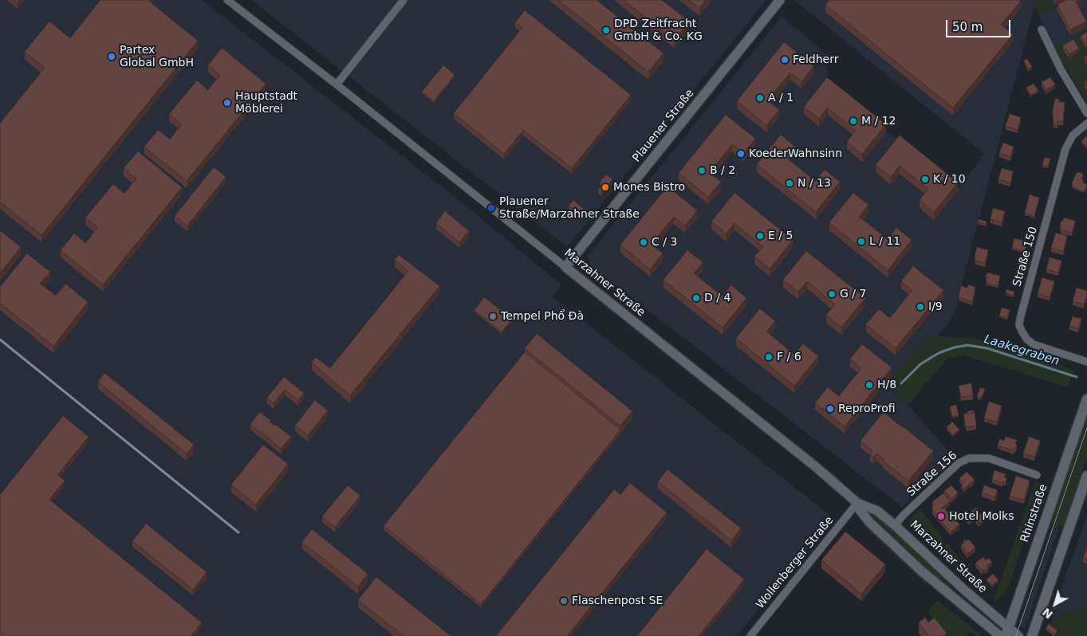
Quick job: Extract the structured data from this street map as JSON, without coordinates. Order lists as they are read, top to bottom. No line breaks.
{"streets":{"main road":["Rhinstraße"],"street":["Plauener Straße","Straße 150","Marzahner Straße","Straße 156","Wollenberger Straße"]},"crossings":[["Plauener Straße","Marzahner Straße"],["Marzahner Straße","Straße 156"],["Marzahner Straße","Rhinstraße"],["Marzahner Straße","Wollenberger Straße"]],"water":["Laakegraben"],"places":["DPD Zeitfracht GmbH & Co. KG","Partex Global GmbH","Feldherr","A / 1","Hauptstadt Möblerei","M / 12","KoederWahnsinn","B / 2","K / 10","N / 13","Mones Bistro","Plauener Straße/Marzahner Straße","E / 5","L / 11","C / 3","G / 7","D / 4","I/9","Tempel Phổ Đà","F / 6","H/8","ReproProfi","Hotel Molks","Flaschenpost SE"],"scale_bar":"50 m","north":"bottom left"}
